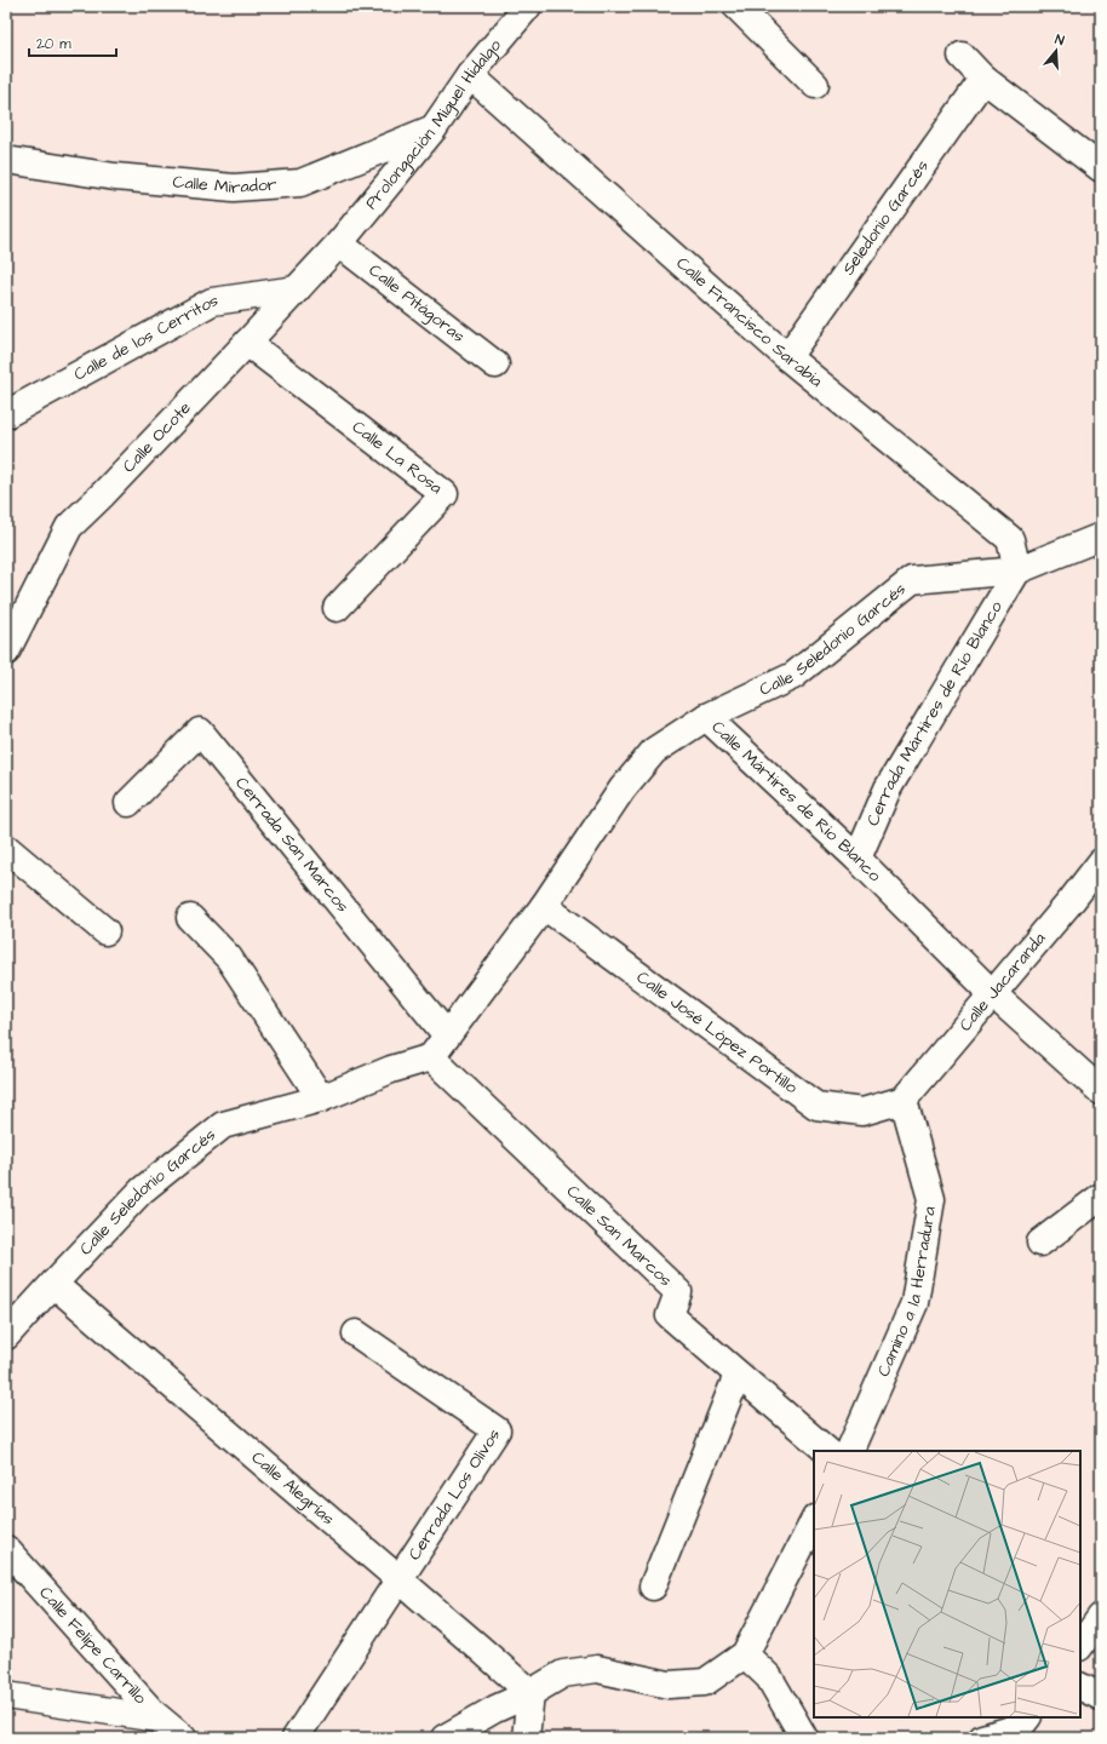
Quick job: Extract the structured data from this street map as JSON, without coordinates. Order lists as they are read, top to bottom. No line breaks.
{"streets":{"street":["Prolongación Miguel Hidalgo","Calle Mirador","Seledonio Garcés","Calle Pitágoras","Calle Francisco Sarabia","Calle de los Cerritos","Calle Ocote","Calle La Rosa","Calle Seledonio Garcés","Cerrada Mártires de Río Blanco","Calle Mártires de Río Blanco","Cerrada San Marcos","Calle Jacaranda","Calle José López Portillo","Calle San Marcos","Camino a la Herradura","Calle Alegrías","Cerrada Los Olivos","Calle Felipe Carrillo"]},"crossings":[["Prolongación Miguel Hidalgo","Calle Mirador"],["Prolongación Miguel Hidalgo","Calle Pitágoras"],["Prolongación Miguel Hidalgo","Calle Francisco Sarabia"],["Prolongación Miguel Hidalgo","Calle Ocote"],["Seledonio Garcés","Calle Francisco Sarabia"],["Calle Pitágoras","Calle Ocote"],["Calle Francisco Sarabia","Calle Seledonio Garcés"],["Calle Francisco Sarabia","Cerrada Mártires de Río Blanco"],["Calle de los Cerritos","Calle Ocote"],["Calle Ocote","Calle La Rosa"],["Calle Seledonio Garcés","Cerrada Mártires de Río Blanco"],["Calle Seledonio Garcés","Calle Mártires de Río Blanco"],["Calle Seledonio Garcés","Calle San Marcos"],["Calle Seledonio Garcés","Calle Alegrías"],["Cerrada Mártires de Río Blanco","Calle Mártires de Río Blanco"],["Calle Mártires de Río Blanco","Cerrada San Marcos"],["Calle Mártires de Río Blanco","Calle Jacaranda"],["Calle Mártires de Río Blanco","Calle José López Portillo"],["Calle Jacaranda","Calle José López Portillo"],["Calle Jacaranda","Camino a la Herradura"],["Calle José López Portillo","Camino a la Herradura"],["Calle Alegrías","Cerrada Los Olivos"]],"scale_bar":"20 m","north":"top"}
